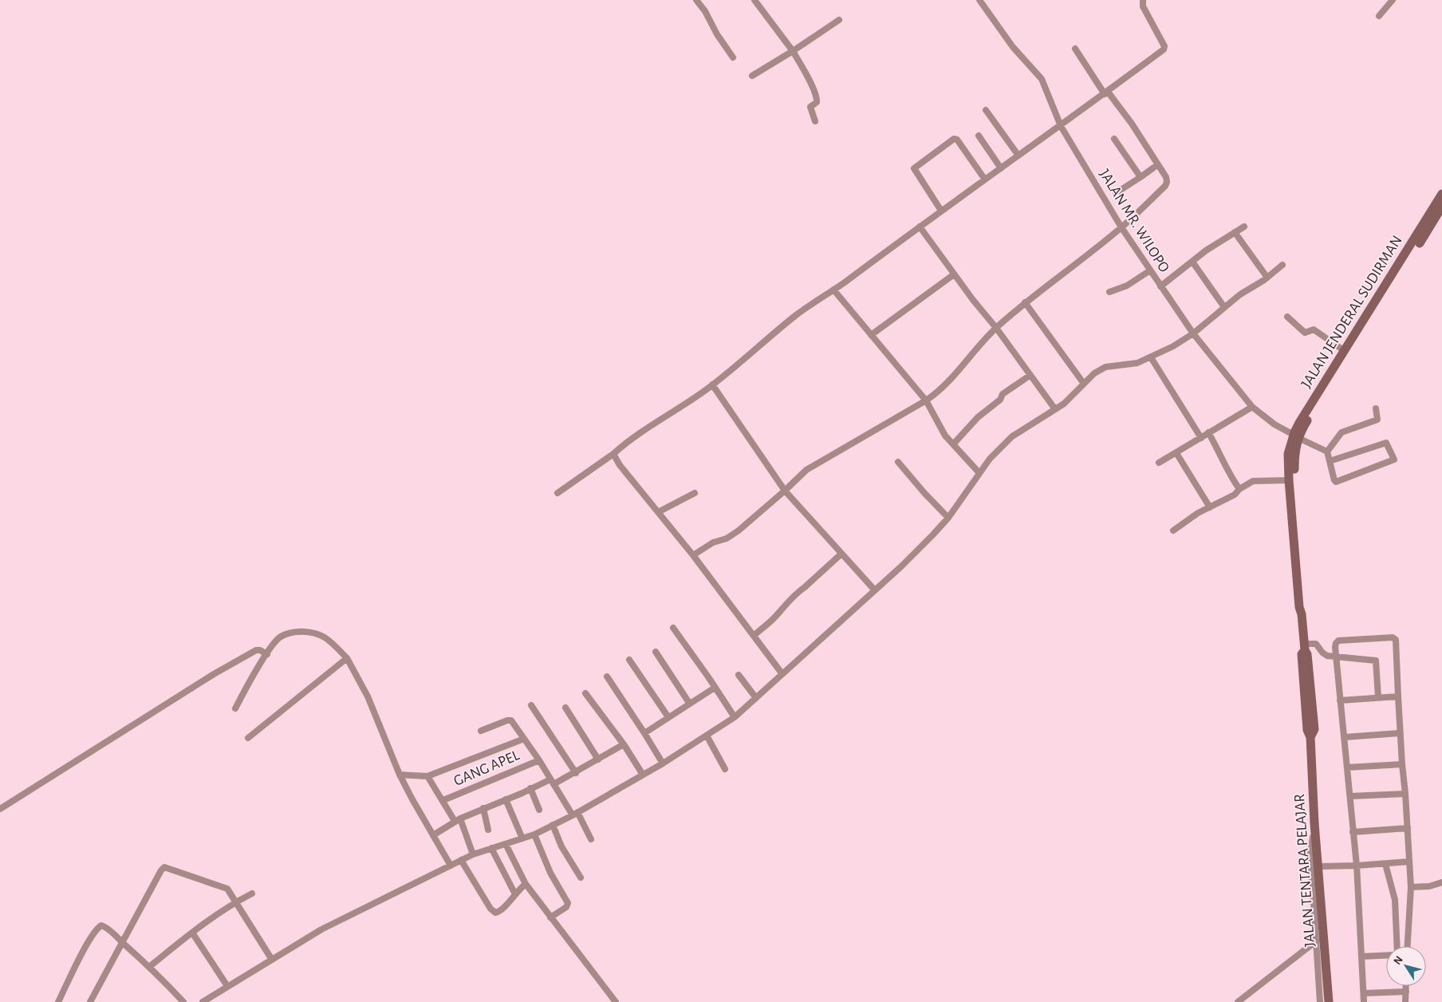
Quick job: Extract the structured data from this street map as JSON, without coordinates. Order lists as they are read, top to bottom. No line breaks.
{"streets":{"main road":["JALAN JENDERAL SUDIRMAN","JALAN TENTARA PELAJAR"],"street":["JALAN MR. WILOPO","GANG APEL"]},"crossings":[["JALAN MR. WILOPO","JALAN JENDERAL SUDIRMAN"],["JALAN JENDERAL SUDIRMAN","JALAN TENTARA PELAJAR"]],"north":"top left"}
